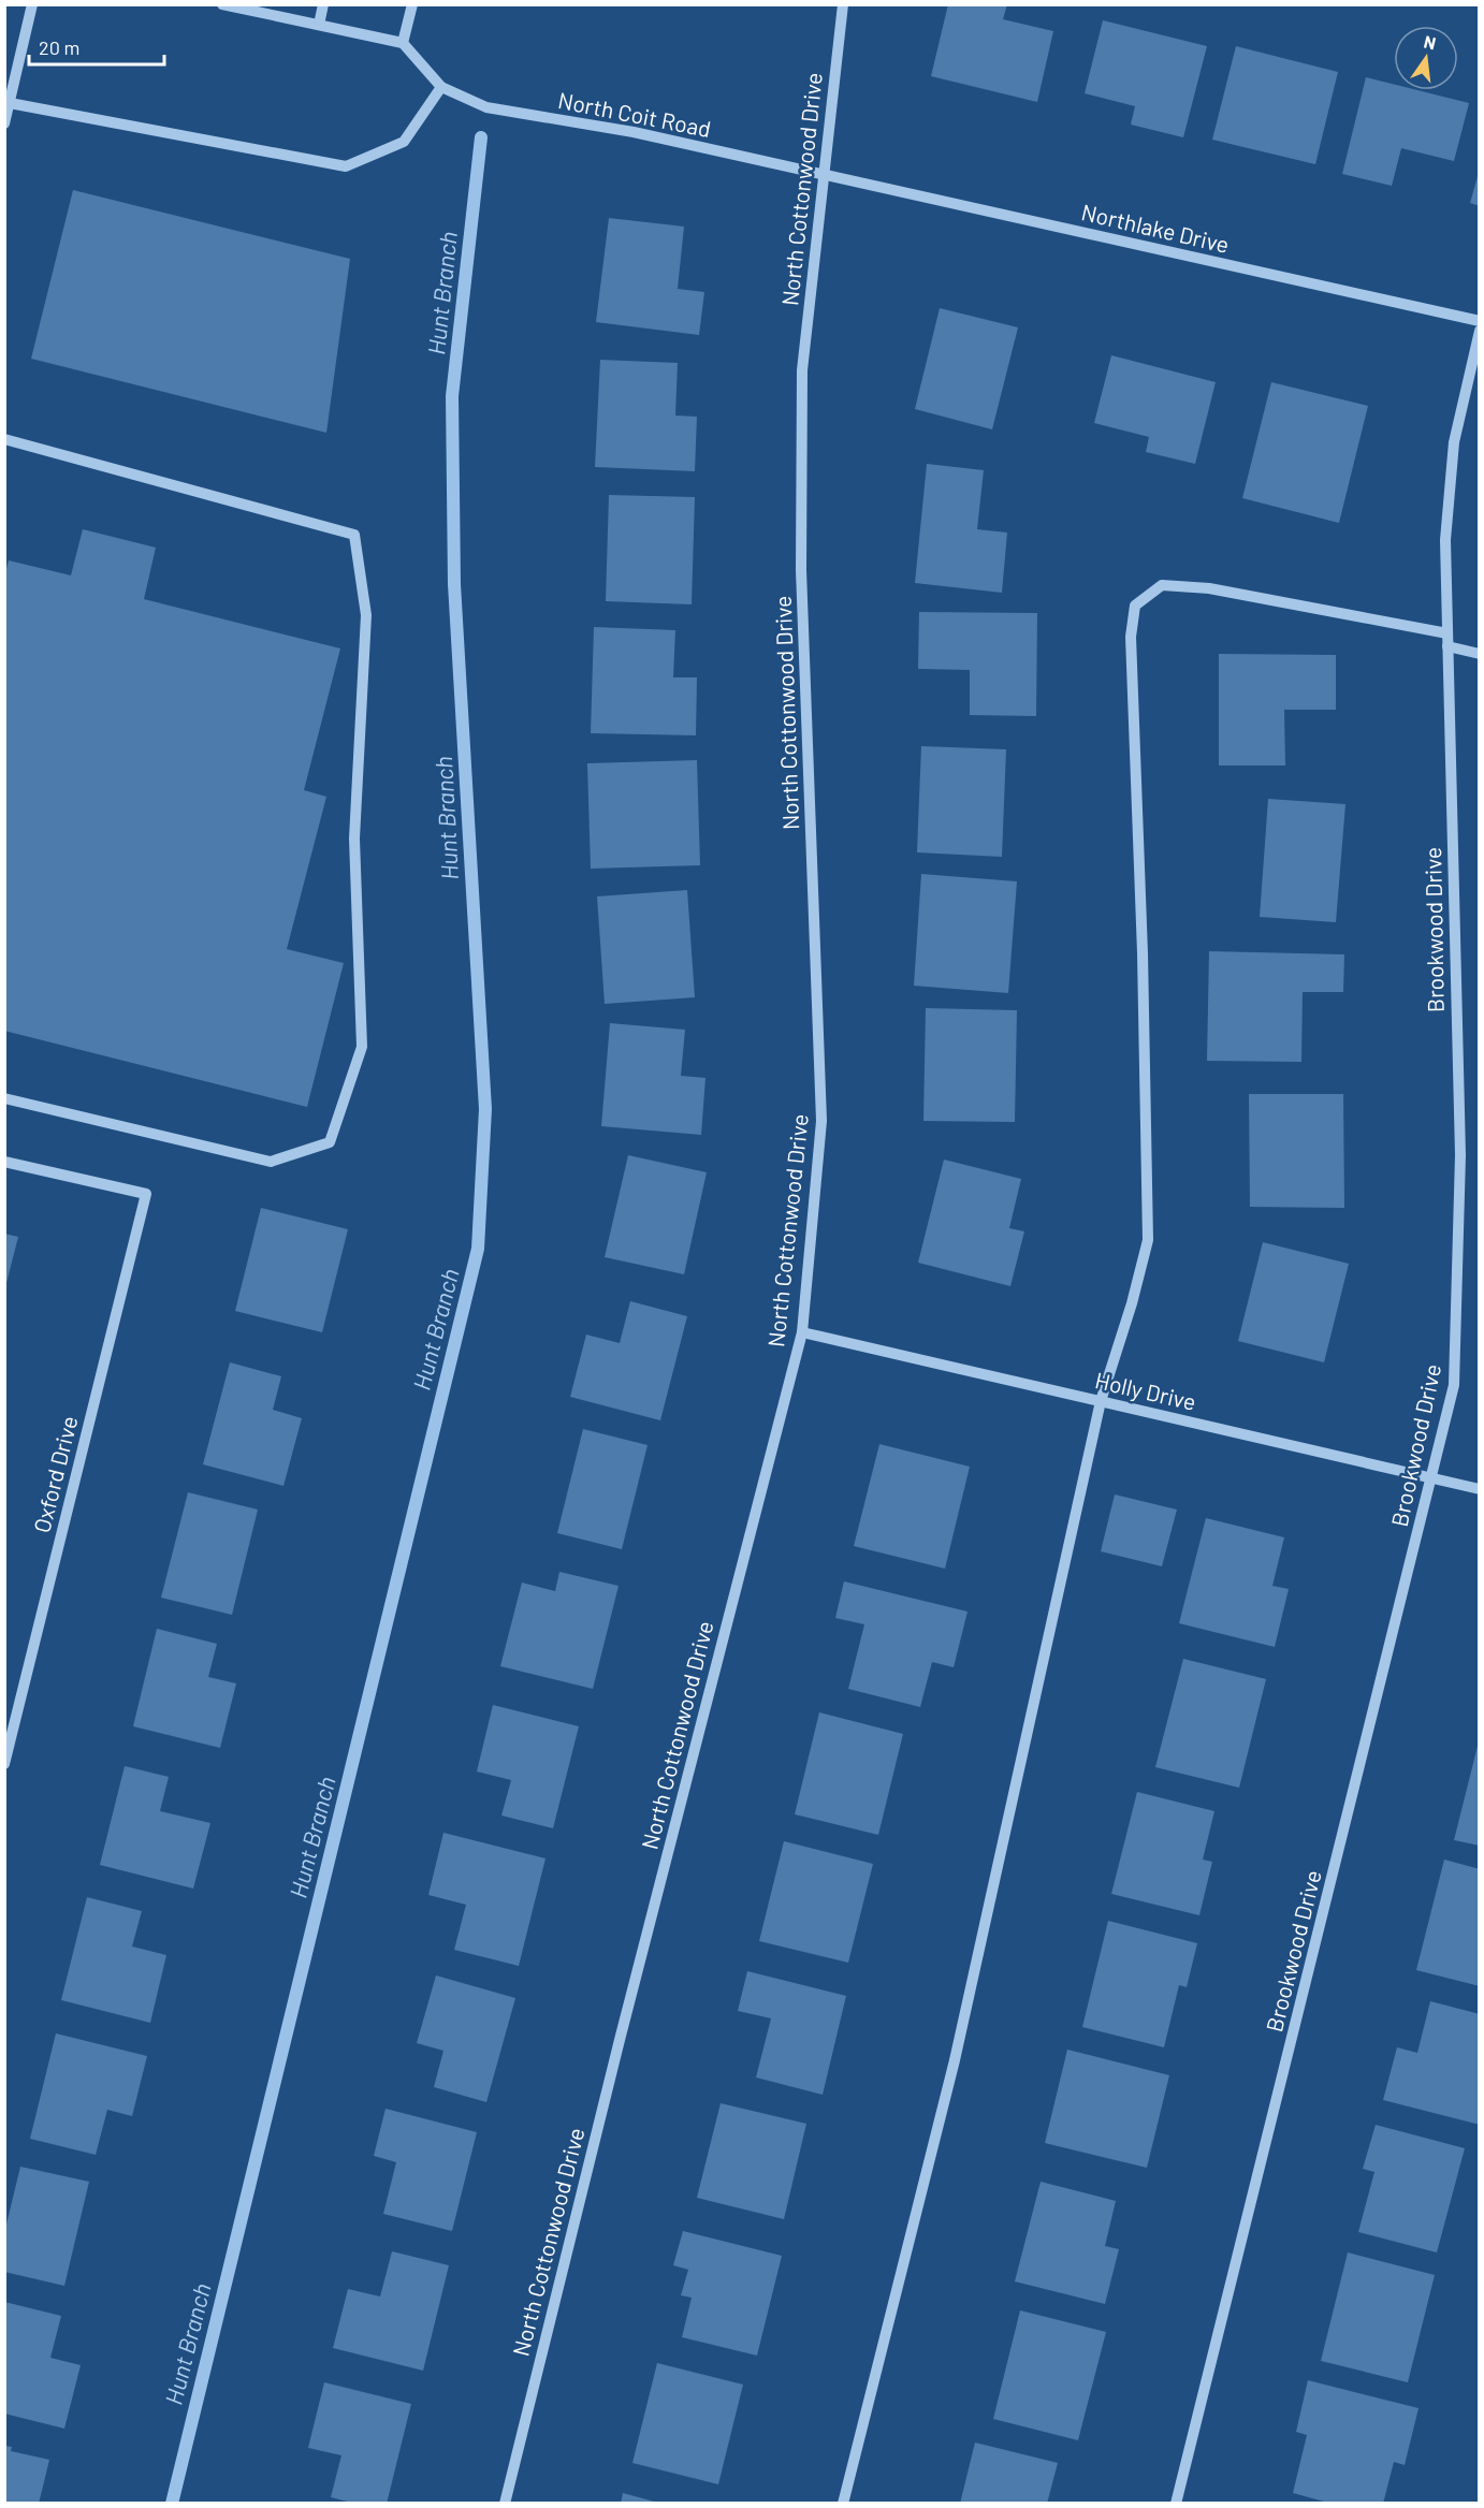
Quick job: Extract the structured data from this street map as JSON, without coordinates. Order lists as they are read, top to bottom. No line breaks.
{"streets":{"street":["North Coit Road","North Cottonwood Drive","Northlake Drive","Brookwood Drive","Holly Drive","Oxford Drive"]},"crossings":[["North Coit Road","North Cottonwood Drive"],["North Coit Road","Northlake Drive"],["North Cottonwood Drive","Northlake Drive"],["North Cottonwood Drive","Holly Drive"],["Brookwood Drive","Holly Drive"]],"water":["Hunt Branch"],"scale_bar":"20 m","north":"top"}
